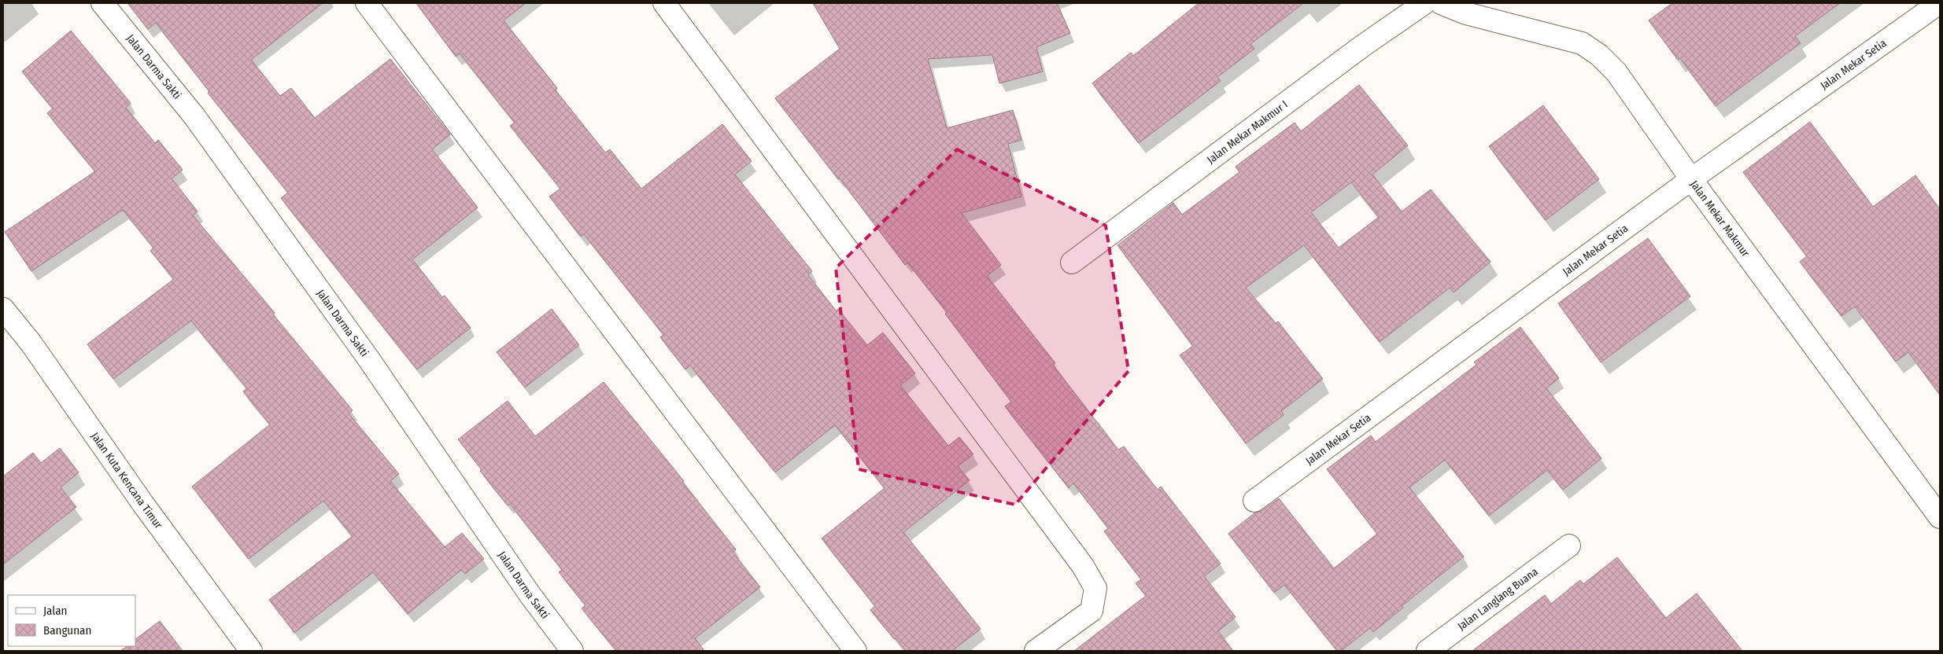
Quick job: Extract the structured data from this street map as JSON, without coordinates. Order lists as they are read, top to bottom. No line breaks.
{"streets":{"street":["Jalan Mekar Setia","Jalan Darma Sakti","Jalan Mekar Makmur I","Jalan Mekar Makmur","Jalan Kuta Kencana Timur","Jalan Langlang Buana"]},"crossings":[["Jalan Mekar Setia","Jalan Mekar Makmur"]],"legend":["Jalan","Bangunan"]}
